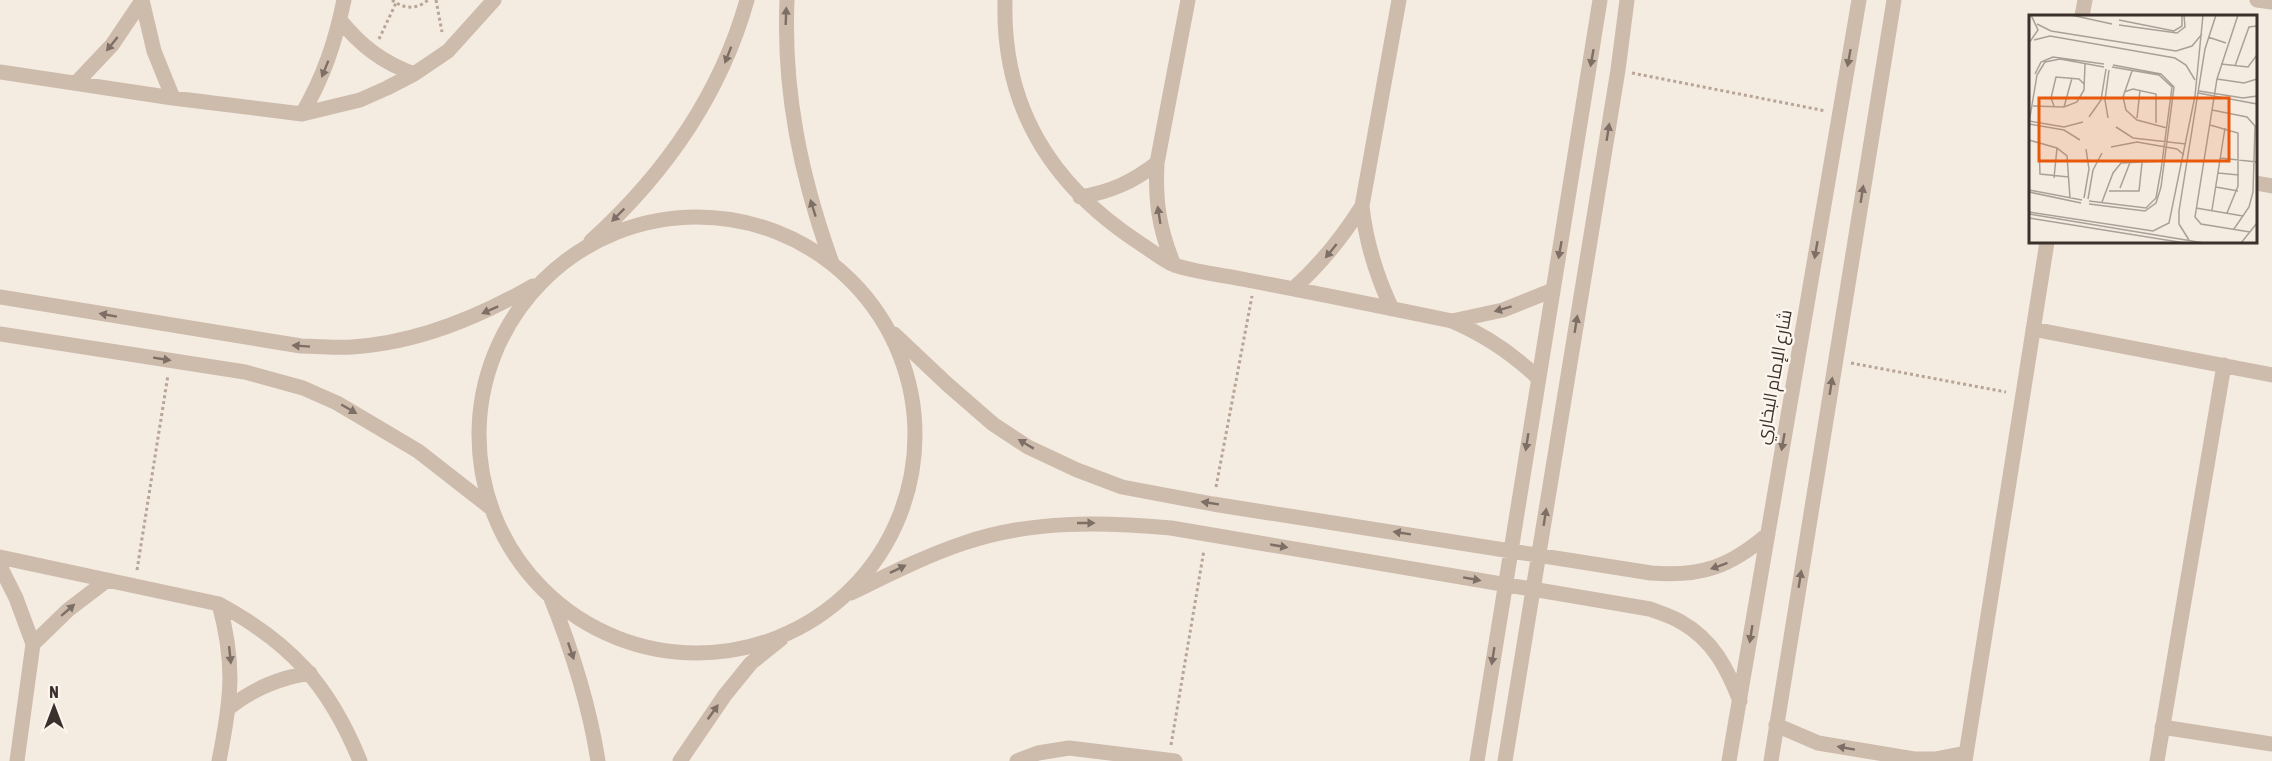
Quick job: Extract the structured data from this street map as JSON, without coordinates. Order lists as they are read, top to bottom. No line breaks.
{"streets":{"street":["شارع الإمام البخاري"]},"north":"top"}
